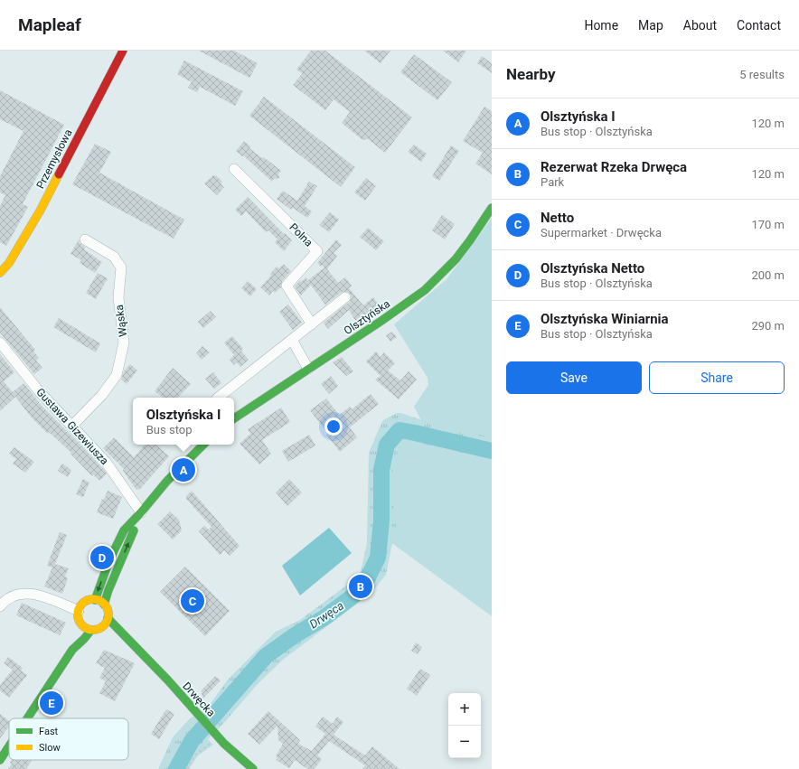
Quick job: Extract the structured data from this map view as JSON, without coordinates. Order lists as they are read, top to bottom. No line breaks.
{"streets":{"street":["Przemysłowa","Polna","Olsztyńska","Wąska","Gustawa Gizewiusza","Drwęcka"]},"crossings":[["Wąska","Gustawa Gizewiusza"]],"water":["Drwęca"],"legend":["Fast","Slow"],"page":{"header":"Mapleaf","nav":["Home","Map","About","Contact"],"heading":["Nearby","5 results"],"list":[{"mark":"A","name":"Olsztyńska I","note":"Bus stop · Olsztyńska","value":"120 m"},{"mark":"B","name":"Rezerwat Rzeka Drwęca","note":"Park","value":"120 m"},{"mark":"C","name":"Netto","note":"Supermarket · Drwęcka","value":"170 m"},{"mark":"D","name":"Olsztyńska Netto","note":"Bus stop · Olsztyńska","value":"200 m"},{"mark":"E","name":"Olsztyńska Winiarnia","note":"Bus stop · Olsztyńska","value":"290 m"}],"buttons":["Save","Share"],"popup":["Olsztyńska I","Bus stop"],"pins":["A","D","B","C","E"],"map_buttons":["+","−"]}}
